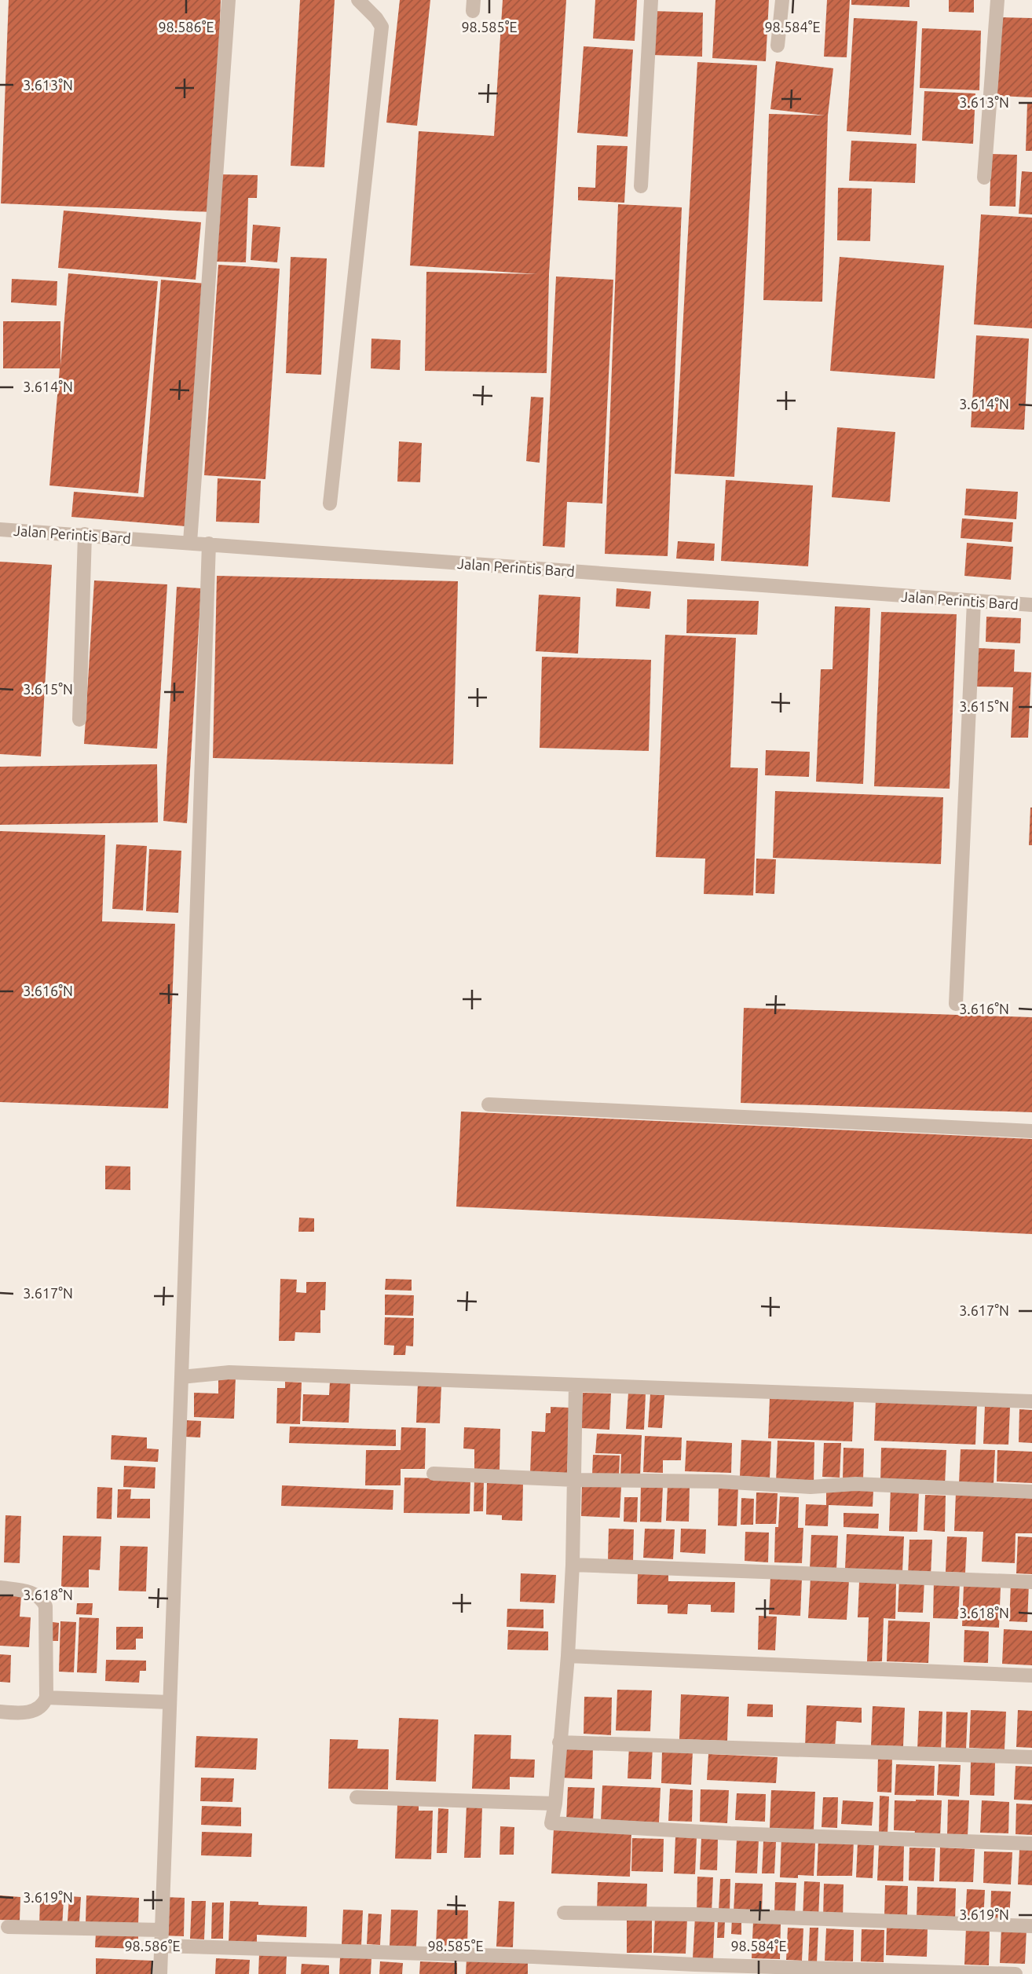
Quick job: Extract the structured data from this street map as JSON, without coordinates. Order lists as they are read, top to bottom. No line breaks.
{"streets":{"street":["Jalan Perintis Bard"]},"coordinates":["98.586°E","98.585°E","98.584°E","3.613°N","3.614°N","3.615°N","3.616°N","3.617°N","3.618°N","3.619°N"]}
